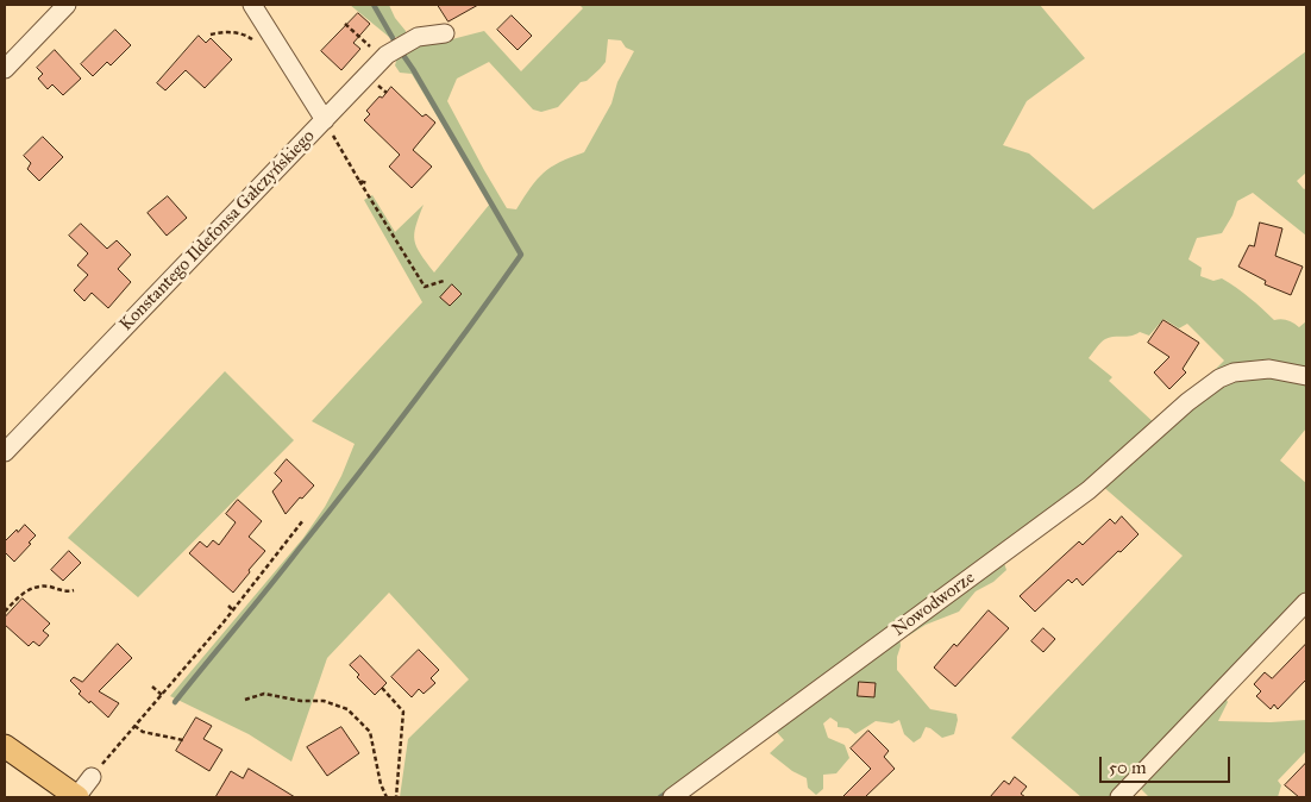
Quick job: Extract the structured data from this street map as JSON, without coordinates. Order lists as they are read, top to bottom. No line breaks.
{"streets":{"street":["Konstantego Ildefonsa Gałczyńskiego","Nowodworze"]},"scale_bar":"50 m"}
